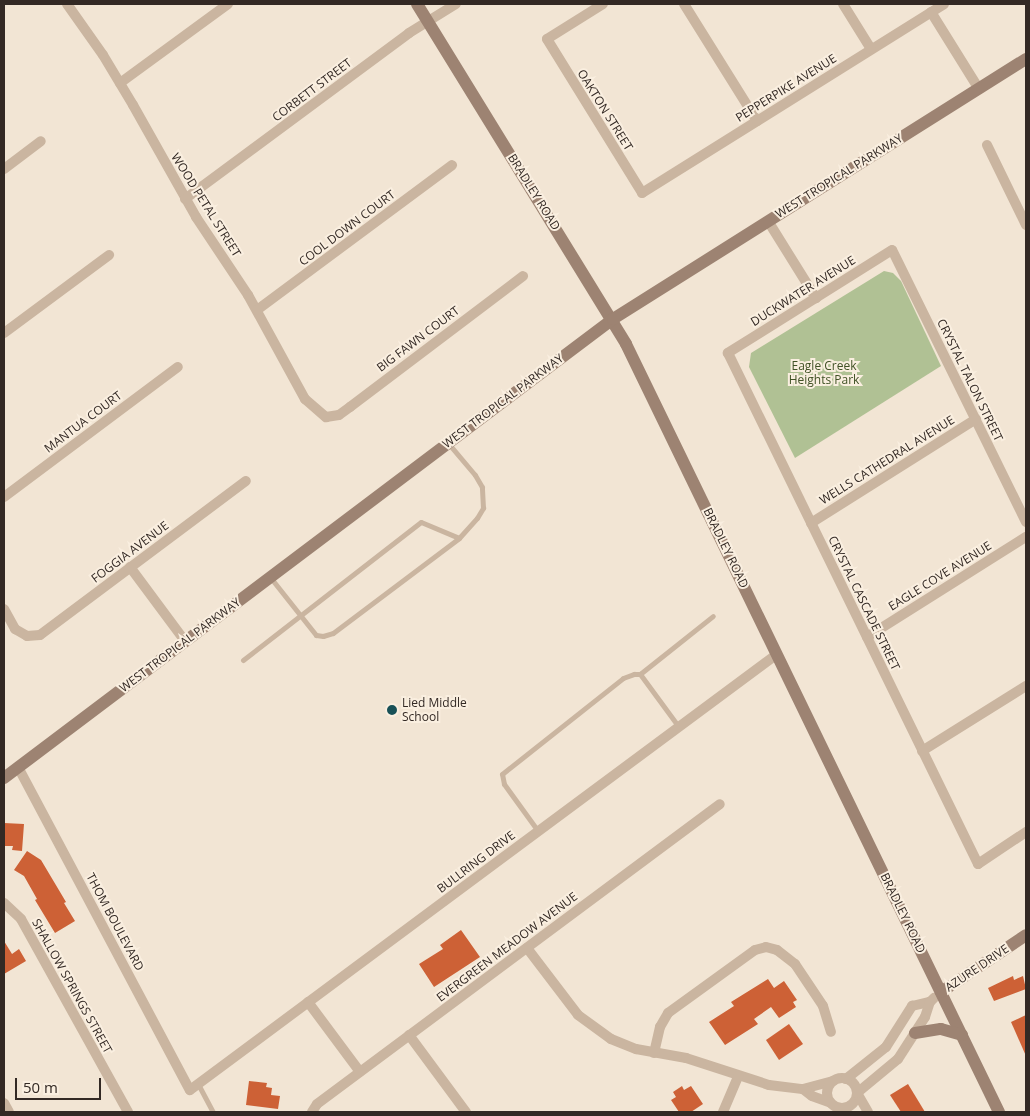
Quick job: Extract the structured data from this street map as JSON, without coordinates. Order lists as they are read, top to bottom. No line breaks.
{"streets":{"street":["PEPPERPIKE AVENUE","CORBETT STREET","OAKTON STREET","WEST TROPICAL PARKWAY","BRADLEY ROAD","WOOD PETAL STREET","COOL DOWN COURT","DUCKWATER AVENUE","BIG FAWN COURT","CRYSTAL TALON STREET","MANTUA COURT","WELLS CATHEDRAL AVENUE","FOGGIA AVENUE","EAGLE COVE AVENUE","CRYSTAL CASCADE STREET","BULLRING DRIVE","THOM BOULEVARD","EVERGREEN MEADOW AVENUE","AZURE DRIVE","SHALLOW SPRINGS STREET"]},"crossings":[["PEPPERPIKE AVENUE","OAKTON STREET"],["CORBETT STREET","BRADLEY ROAD"],["CORBETT STREET","WOOD PETAL STREET"],["WEST TROPICAL PARKWAY","BRADLEY ROAD"],["WEST TROPICAL PARKWAY","THOM BOULEVARD"],["BRADLEY ROAD","BULLRING DRIVE"],["BRADLEY ROAD","AZURE DRIVE"],["WOOD PETAL STREET","COOL DOWN COURT"],["WOOD PETAL STREET","BIG FAWN COURT"],["DUCKWATER AVENUE","CRYSTAL TALON STREET"],["DUCKWATER AVENUE","CRYSTAL CASCADE STREET"],["CRYSTAL TALON STREET","WELLS CATHEDRAL AVENUE"],["WELLS CATHEDRAL AVENUE","CRYSTAL CASCADE STREET"],["EAGLE COVE AVENUE","CRYSTAL CASCADE STREET"],["BULLRING DRIVE","THOM BOULEVARD"]],"parks":["Eagle Creek Heights Park"],"places":["Lied Middle School"],"scale_bar":"50 m"}
